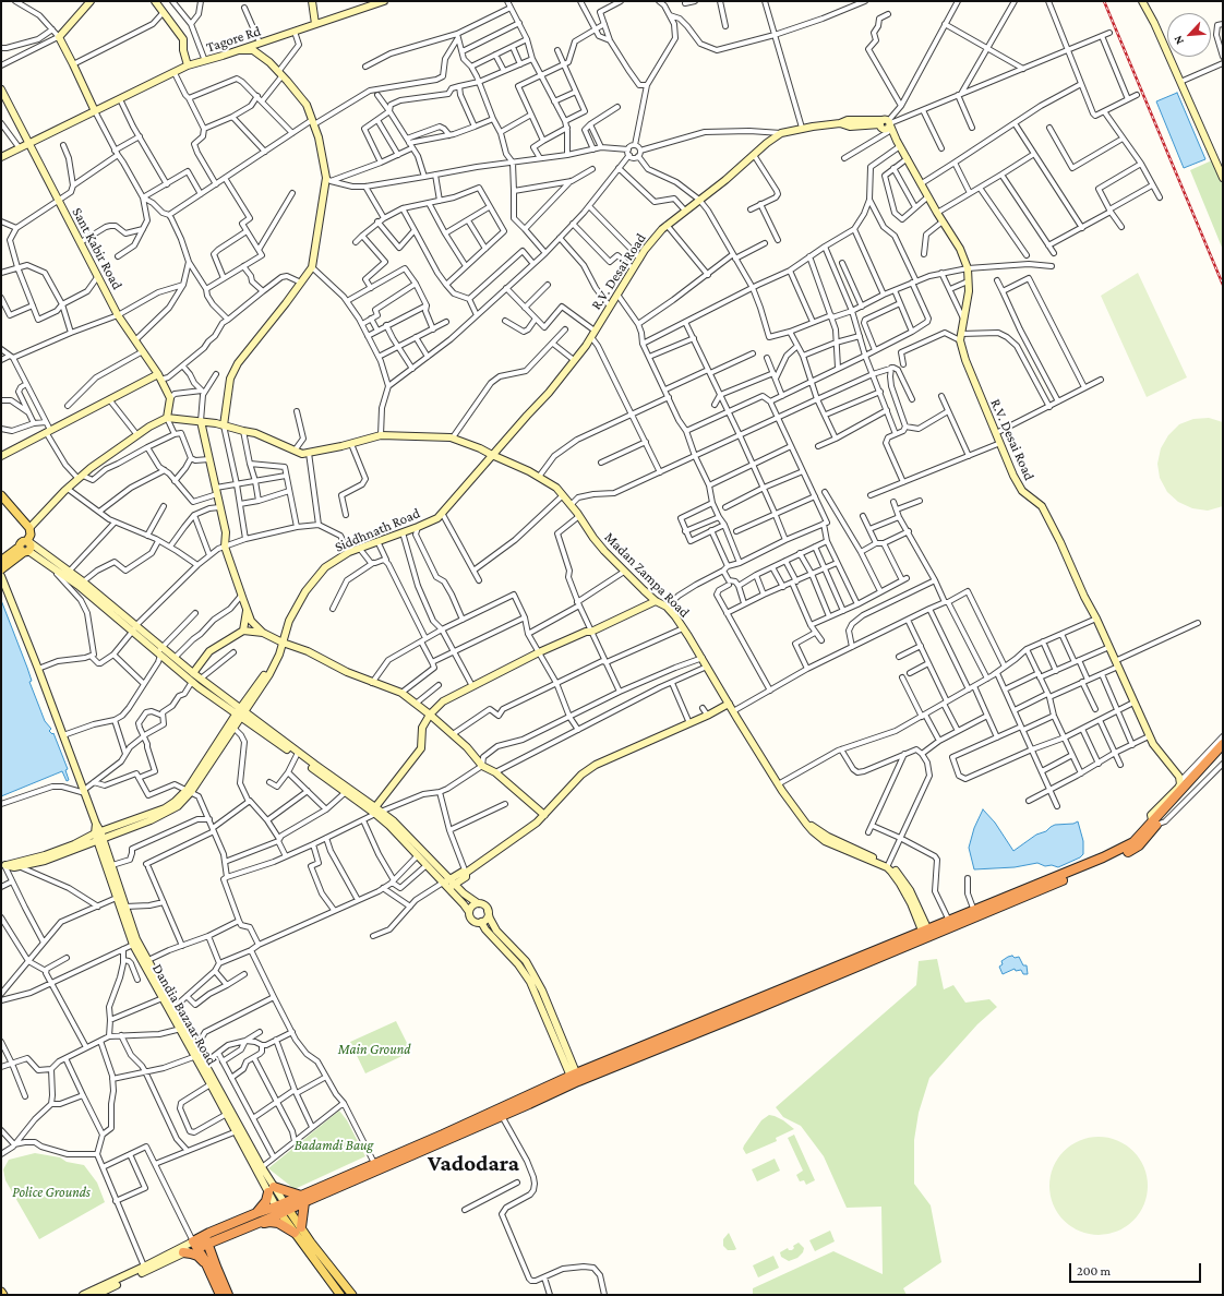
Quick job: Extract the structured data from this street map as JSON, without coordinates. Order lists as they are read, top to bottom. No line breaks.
{"streets":{"street":["Tagore Rd","Sant Kabir Road","R.V. Desai Road","Siddhnath Road","Madan Zampa Road","Dandia Bazaar Road"]},"crossings":[["Tagore Rd","Sant Kabir Road"],["R.V. Desai Road","Siddhnath Road"],["R.V. Desai Road","Madan Zampa Road"],["Siddhnath Road","Madan Zampa Road"],["Siddhnath Road","Dandia Bazaar Road"]],"districts":["Vadodara"],"parks":["Main Ground","Badamdi Baug","Police Grounds"],"scale_bar":"200 m","north":"bottom left"}
